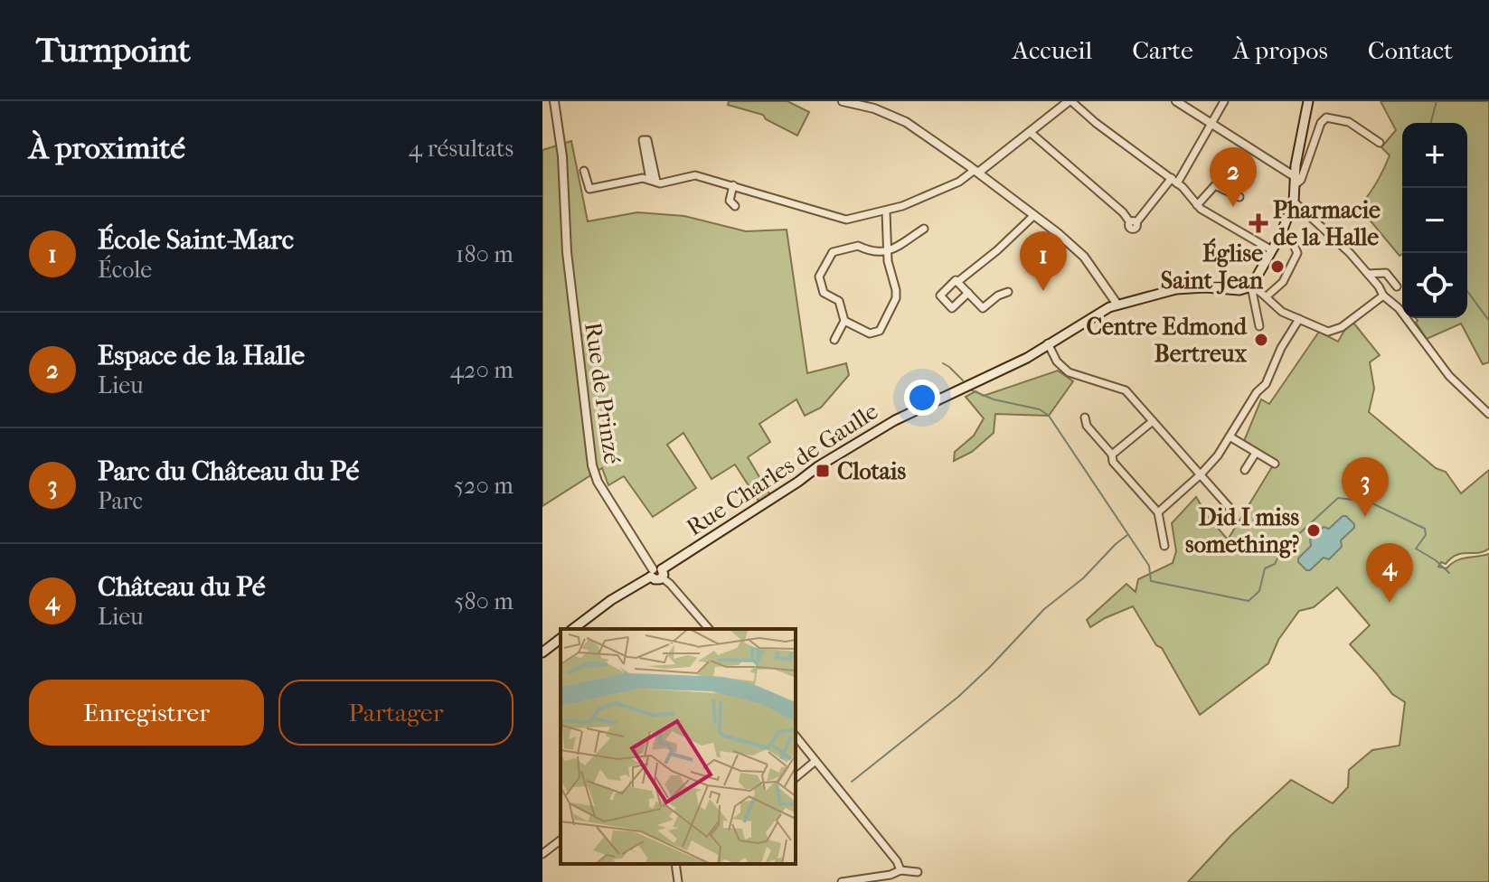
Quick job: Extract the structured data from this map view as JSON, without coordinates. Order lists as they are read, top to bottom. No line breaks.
{"streets":{"main road":["Rue Charles de Gaulle"],"street":["Rue de Prinzé"]},"crossings":[["Rue de Prinzé","Rue Charles de Gaulle"]],"places":{"health":["Pharmacie de la Halle"],"other":["Église Saint-Jean","Centre Edmond Bertreux","Did I miss something?"],"transit":["Clotais"]},"page":{"header":"Turnpoint","nav":["Accueil","Carte","À propos","Contact"],"heading":["À proximité","4 résultats"],"map_buttons":["+","−"],"pins":["2","1","3","4"],"list":[{"mark":"1","name":"École Saint-Marc","note":"École","value":"180 m"},{"mark":"2","name":"Espace de la Halle","note":"Lieu","value":"420 m"},{"mark":"3","name":"Parc du Château du Pé","note":"Parc","value":"520 m"},{"mark":"4","name":"Château du Pé","note":"Lieu","value":"580 m"}],"buttons":["Enregistrer","Partager"]}}
